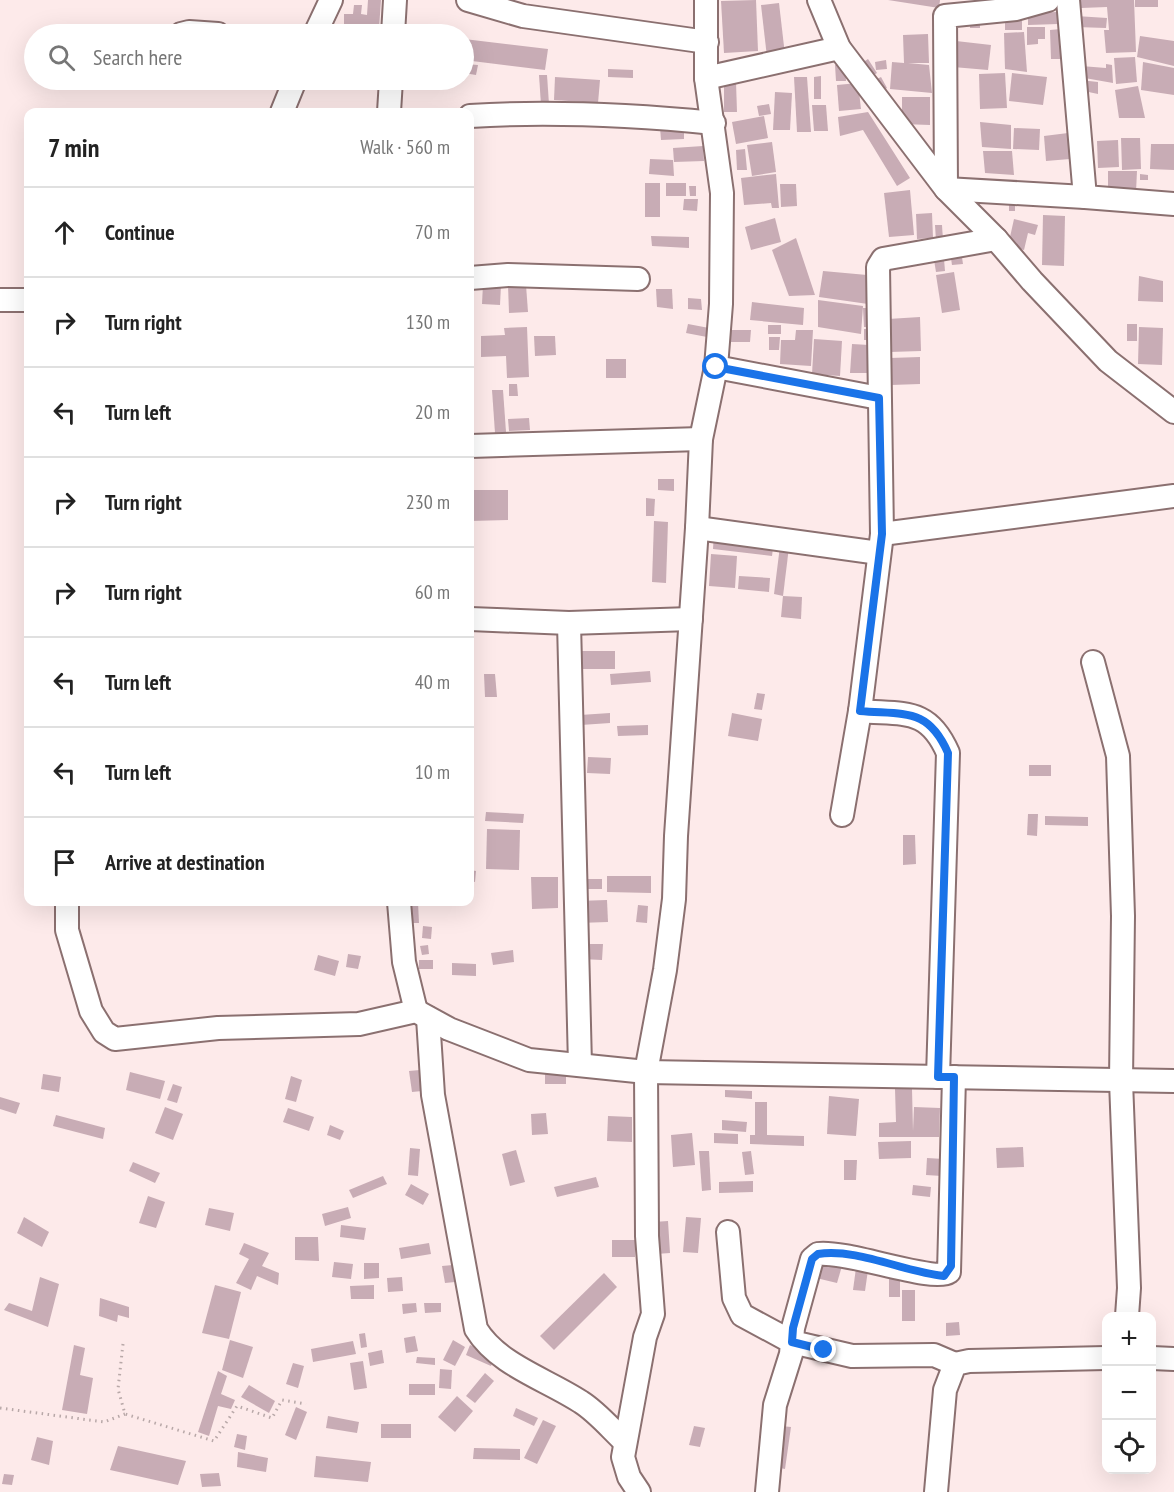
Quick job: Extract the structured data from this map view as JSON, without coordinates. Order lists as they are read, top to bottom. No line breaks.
{"page":{"search":"Search here","heading":["7 min","Walk · 560 m"],"list":[["Continue","70 m"],["Turn right","130 m"],["Turn left","20 m"],["Turn right","230 m"],["Turn right","60 m"],["Turn left","40 m"],["Turn left","10 m"],"Arrive at destination"],"map_buttons":["+","−"]}}
